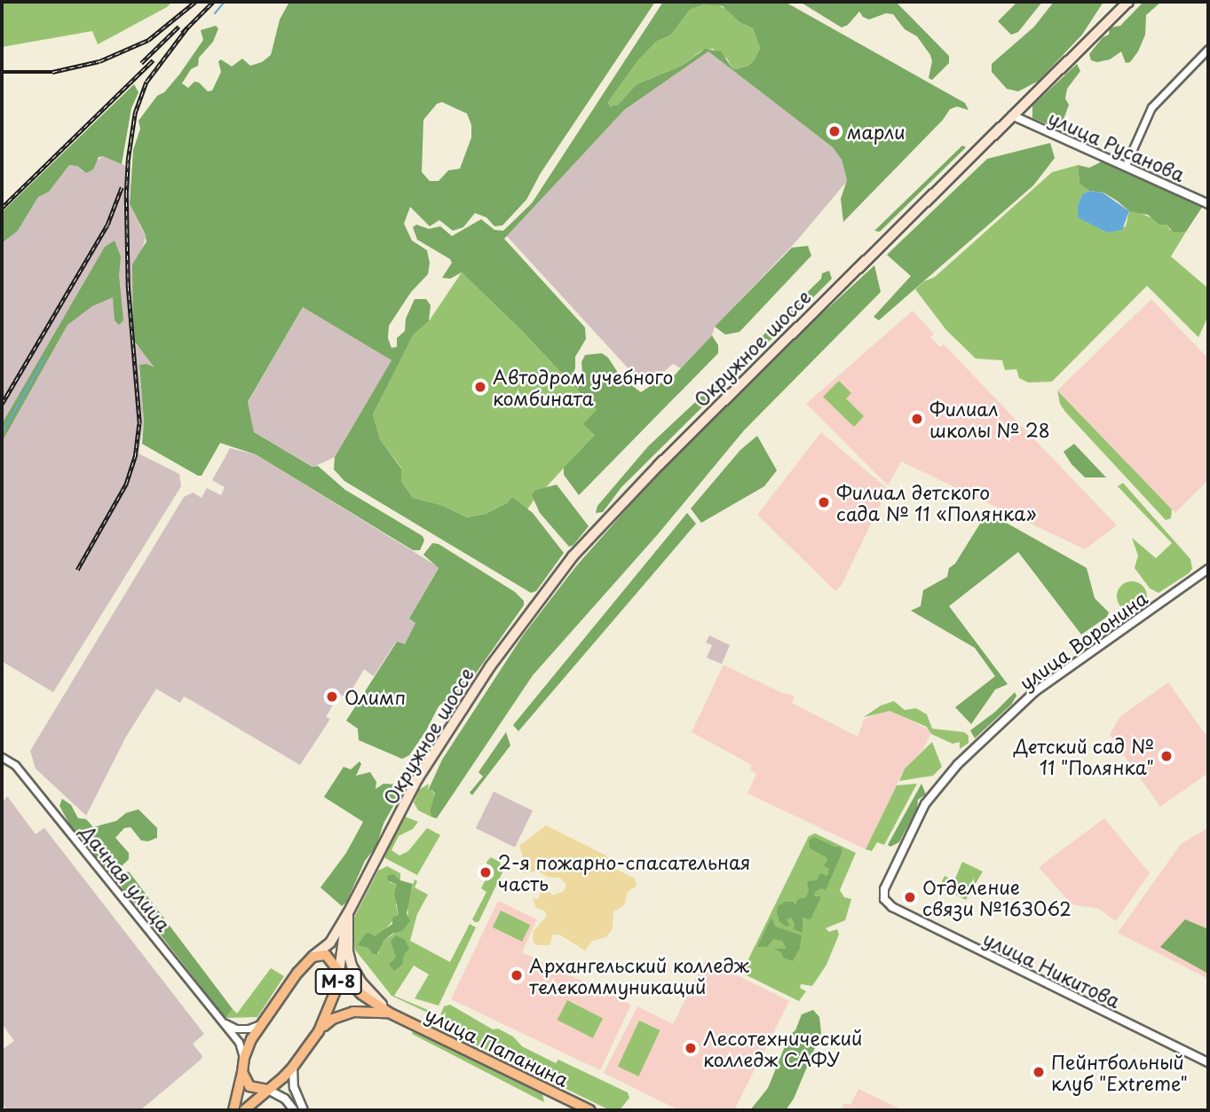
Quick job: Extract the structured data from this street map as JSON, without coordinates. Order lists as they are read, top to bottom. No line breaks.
{"streets":{"main road":["Окружное шоссе","М-8","улица Папанина"],"street":["улица Русанова","улица Воронина","Дачная улица","улица Никитова"]},"crossings":[["улица Русанова","Окружное шоссе"],["Окружное шоссе","Дачная улица"],["Окружное шоссе","М-8"],["Окружное шоссе","улица Папанина"],["улица Воронина","улица Никитова"],["М-8","улица Папанина"]],"places":["марли","Автодром учебного комбината","Филиал школы № 28","Филиал детского сада № 11 «Полянка»","Олимп","Детский сад № 11 \"Полянка\"","2-я пожарно-спасательная часть","Отделение связи №163062","Архангельский колледж телекоммуникаций","Лесотехнический колледж САФУ","Пейнтбольный клуб \"Extreme\""]}
